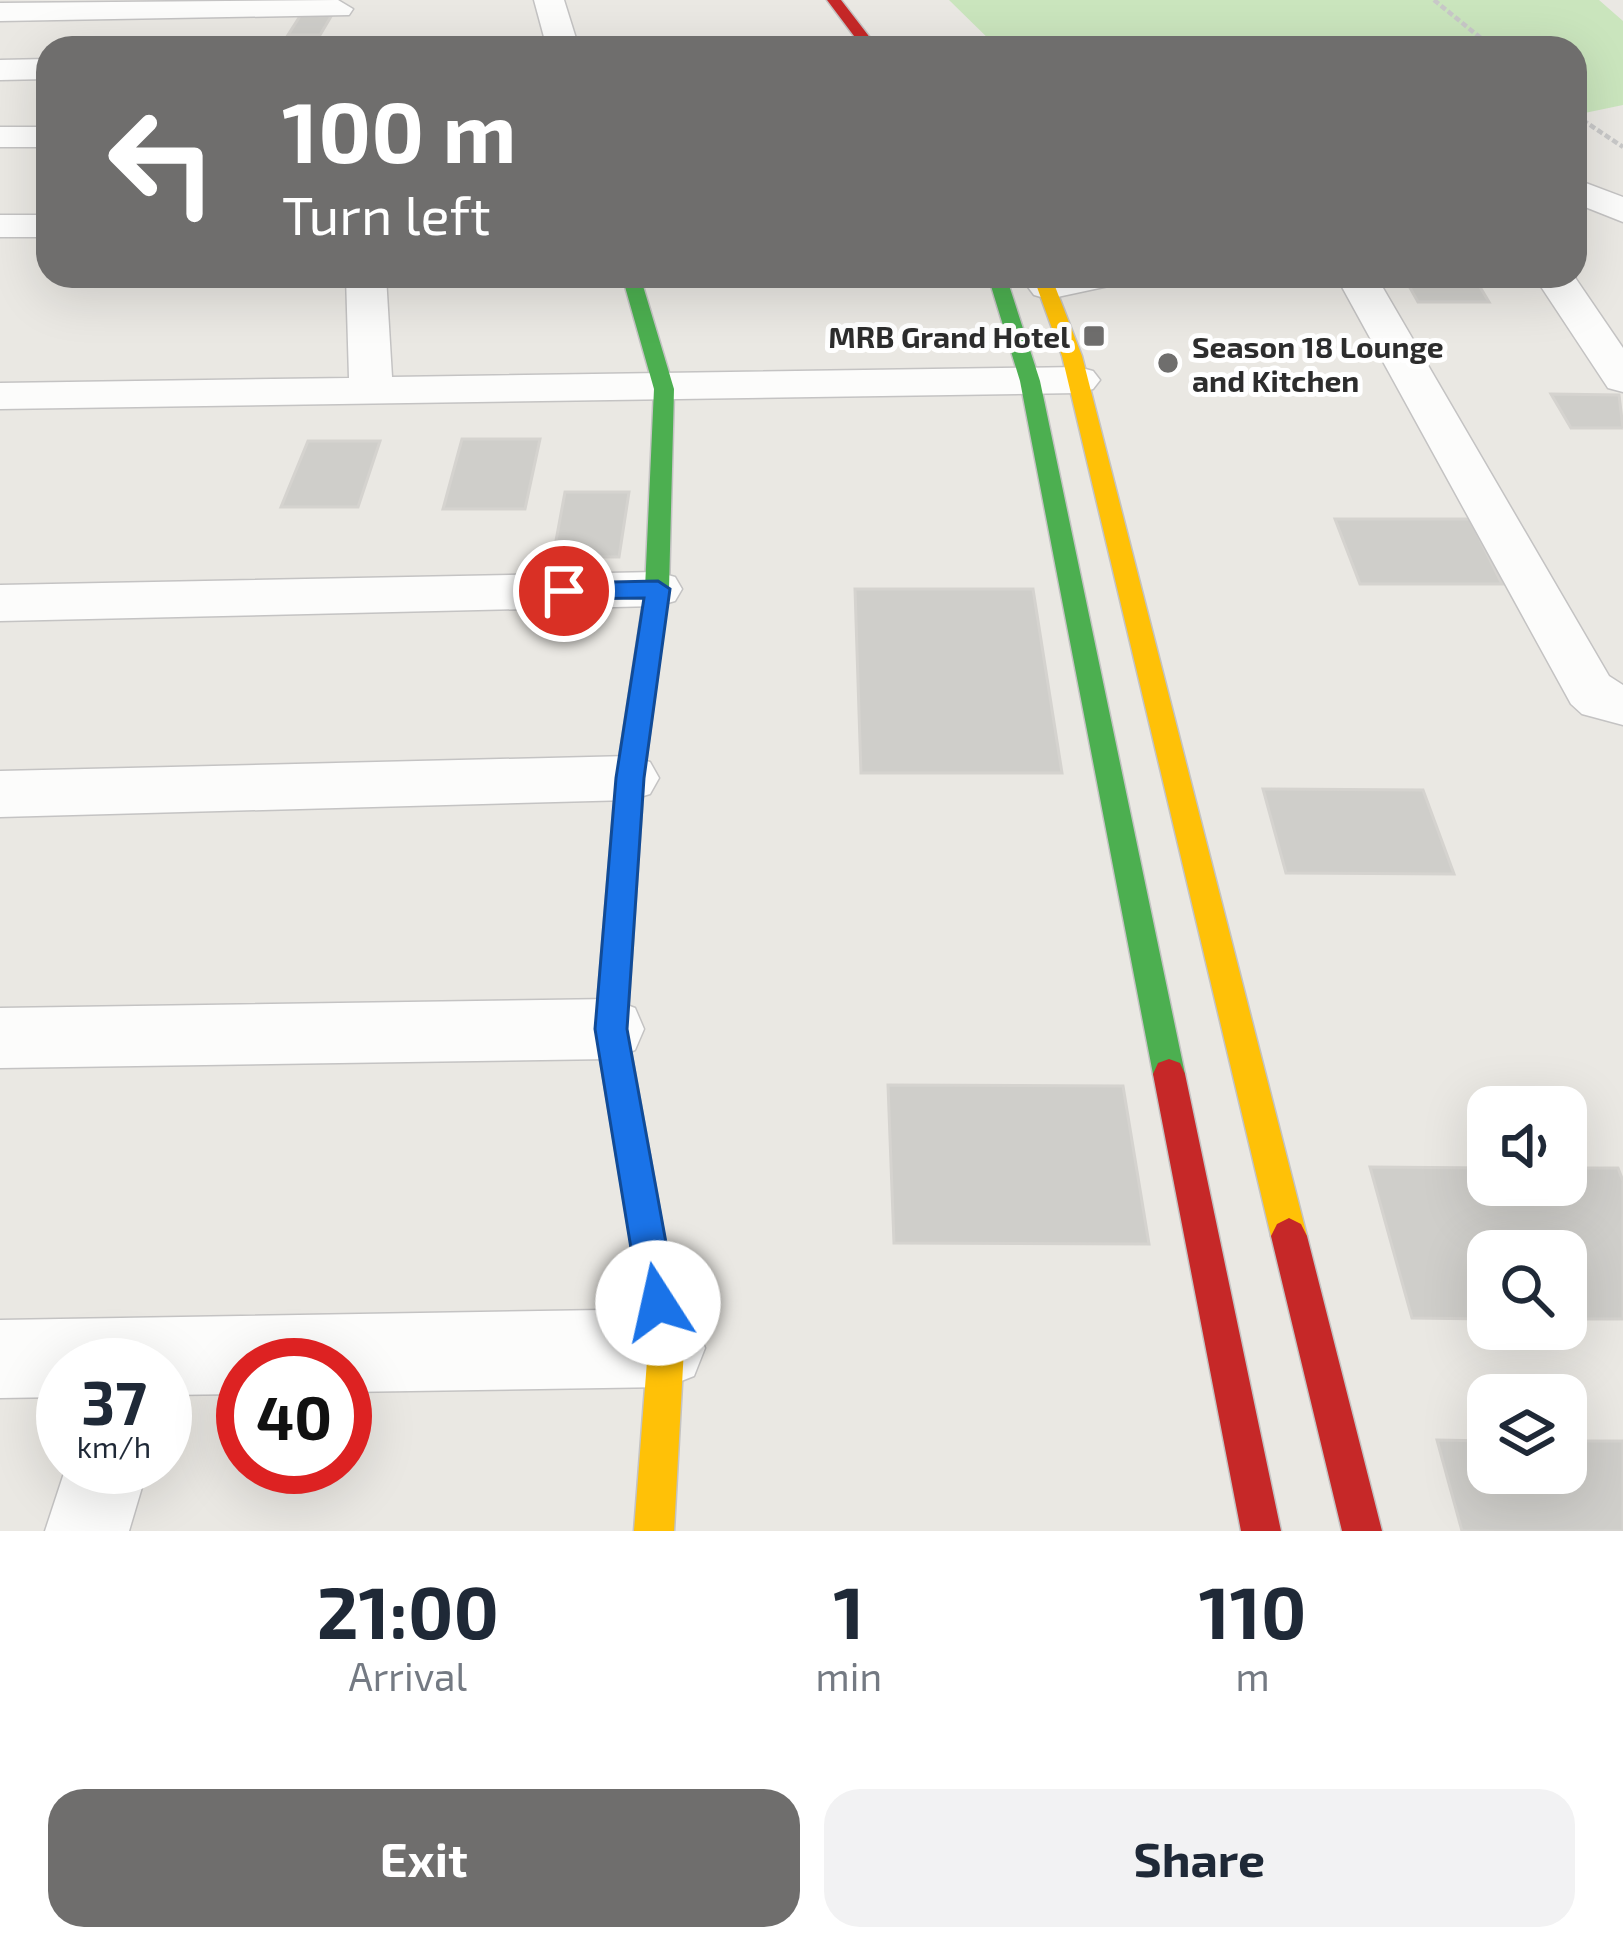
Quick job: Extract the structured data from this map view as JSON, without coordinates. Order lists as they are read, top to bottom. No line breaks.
{"places":{"transit":["MRB Grand Hotel"],"other":["Season 18 Lounge and Kitchen"]},"page":{"turn":["100 m","Turn left"],"speed":"37 km/h","limit":"40","eta":["21:00","Arrival","1","min","110","m"],"buttons":["Exit","Share"]}}
